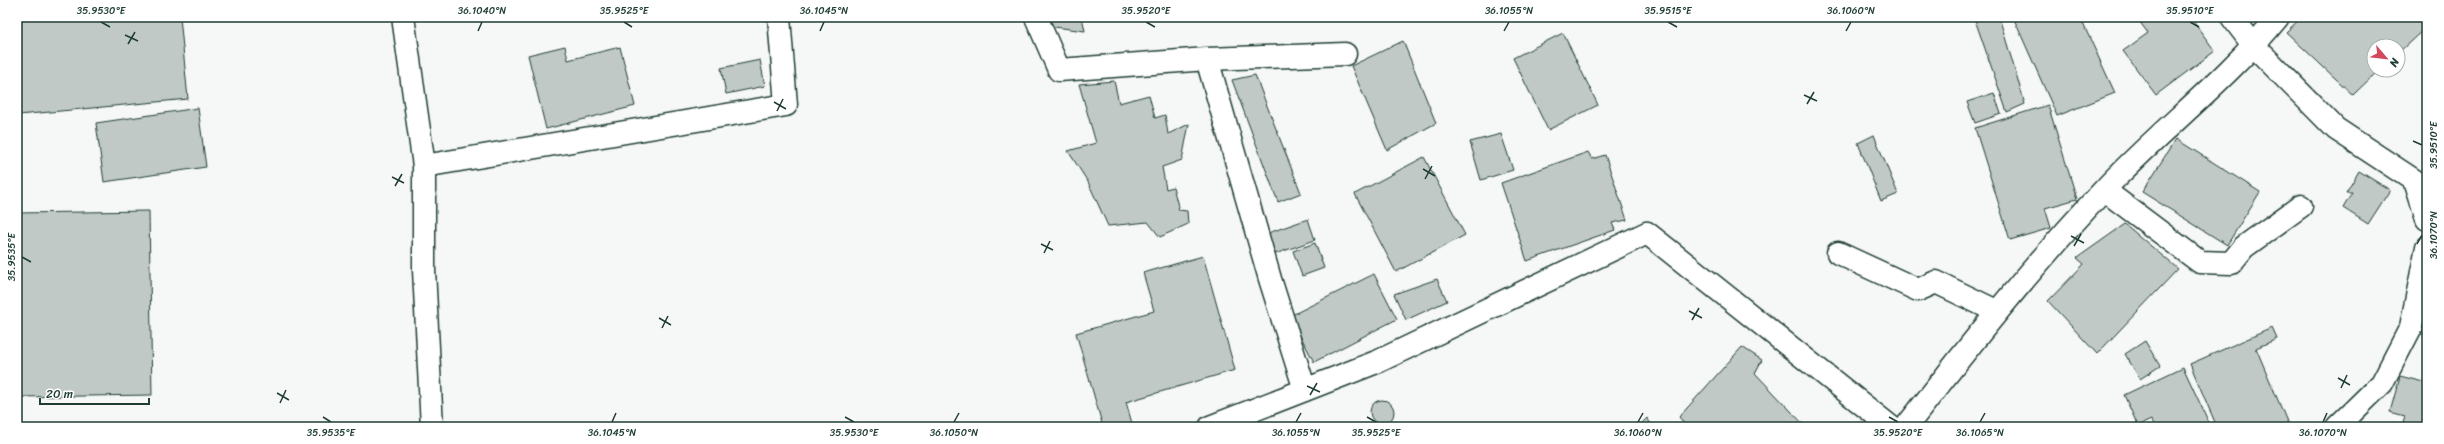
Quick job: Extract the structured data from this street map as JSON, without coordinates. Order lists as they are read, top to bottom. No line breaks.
{"scale_bar":"20 m","north":"bottom right","coordinates":["35.9530°E","36.1040°N","35.9525°E","36.1045°N","35.9520°E","36.1055°N","35.9515°E","36.1060°N","35.9510°E","36.1070°N","35.9535°E","36.1050°N","36.1065°N"]}
